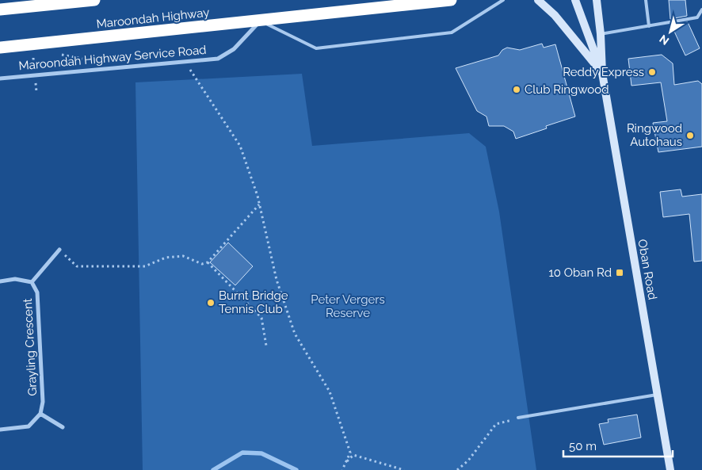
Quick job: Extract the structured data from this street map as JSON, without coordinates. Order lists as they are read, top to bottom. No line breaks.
{"streets":{"highway":["Maroondah Highway"],"main road":["Oban Road"],"street":["Maroondah Highway Service Road","Grayling Crescent"]},"crossings":[["Maroondah Highway","Maroondah Highway Service Road"]],"parks":["Peter Vergers Reserve"],"places":{"other":["Reddy Express","Club Ringwood","Ringwood Autohaus","Burnt Bridge Tennis Club"],"transit":["10 Oban Rd"]},"scale_bar":"50 m","north":"bottom left"}
